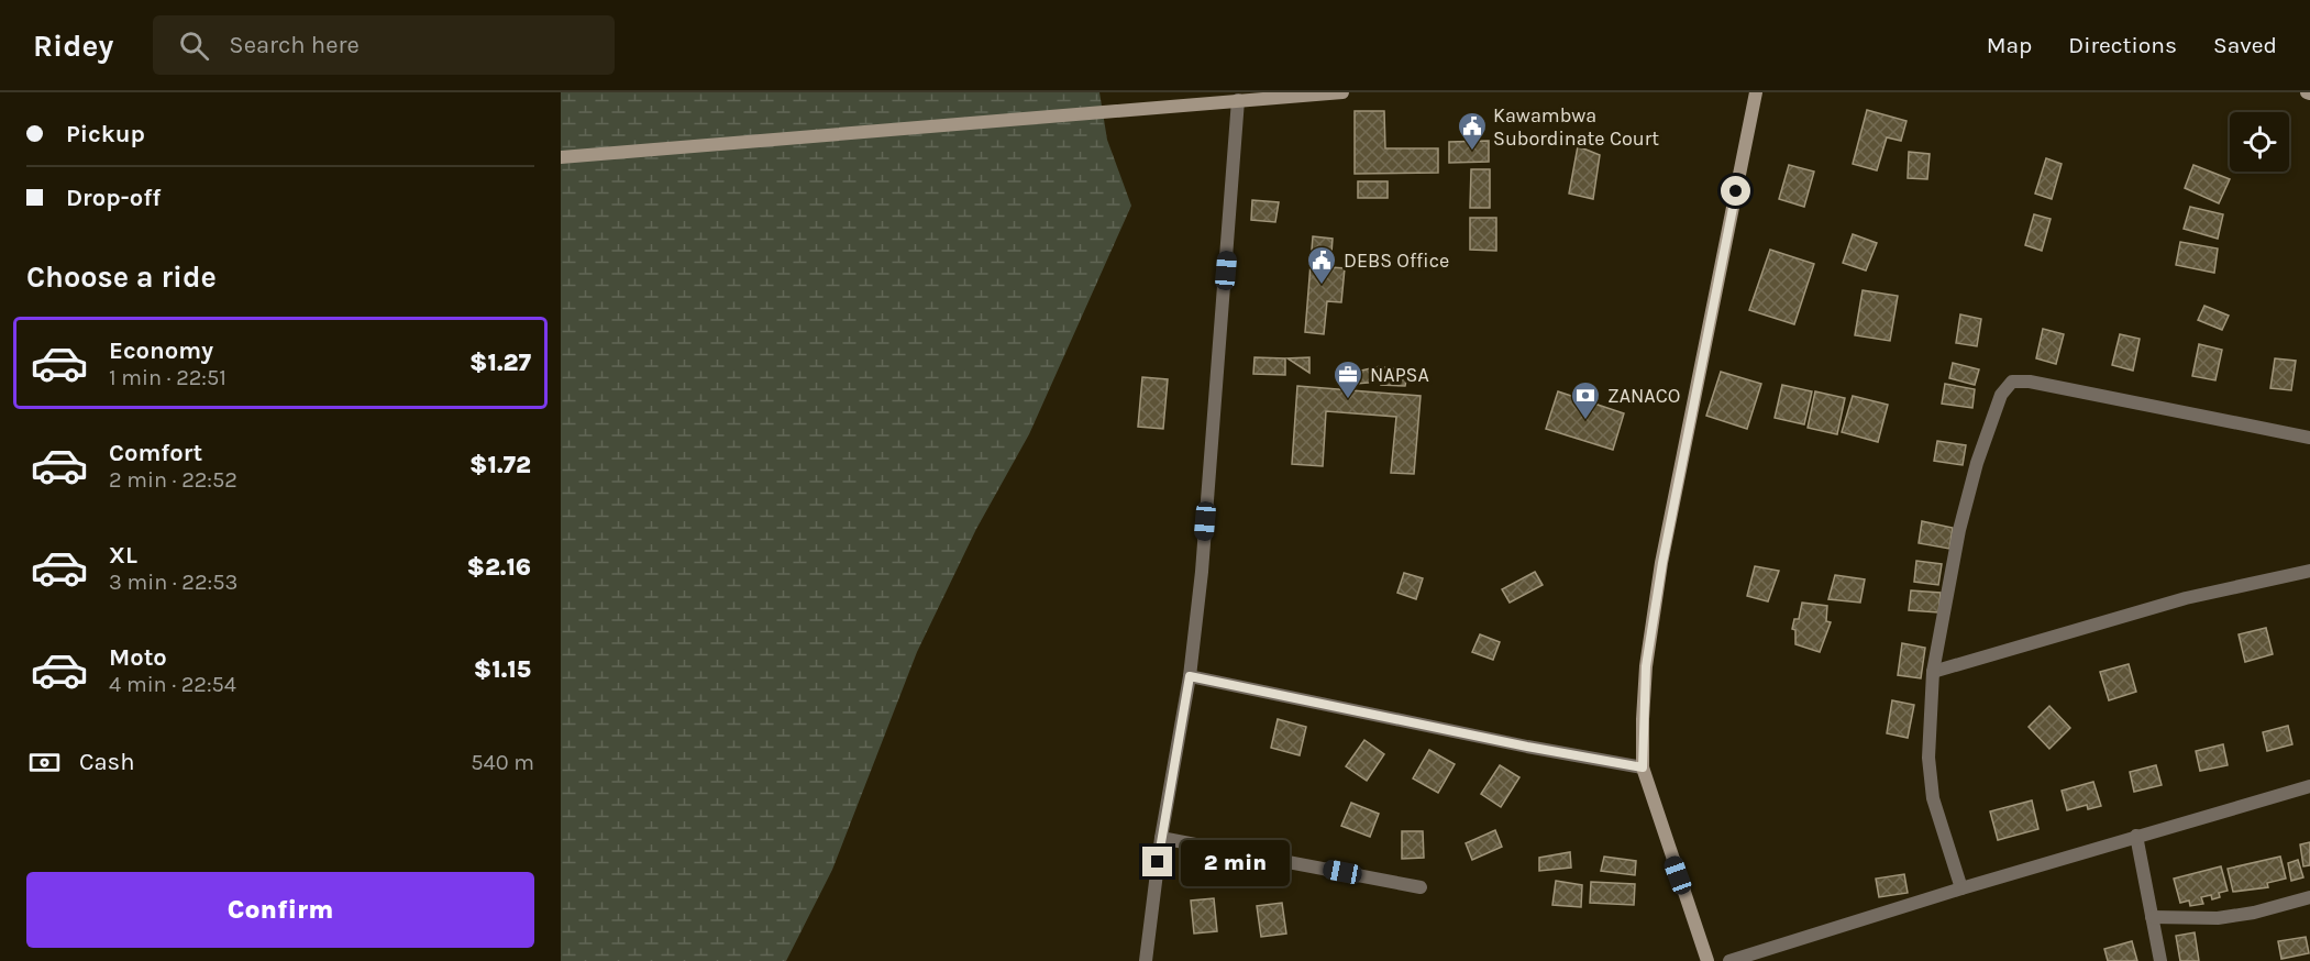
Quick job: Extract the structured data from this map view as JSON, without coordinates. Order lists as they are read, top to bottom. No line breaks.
{"places":{"public building":["Kawambwa Subordinate Court","DEBS Office"],"office":["NAPSA"],"bank":["ZANACO"]},"page":{"header":"Ridey","search":"Search here","nav":["Map","Directions","Saved"],"banner":["Pickup","Drop-off"],"heading":"Choose a ride","list":[{"name":"Economy","note":"1 min · 22:51","value":"$1.27"},{"name":"Comfort","note":"2 min · 22:52","value":"$1.72"},{"name":"XL","note":"3 min · 22:53","value":"$2.16"},{"name":"Moto","note":"4 min · 22:54","value":"$1.15"}],"pay":["Cash","540 m"],"bubble":"2 min","buttons":"Confirm"}}
